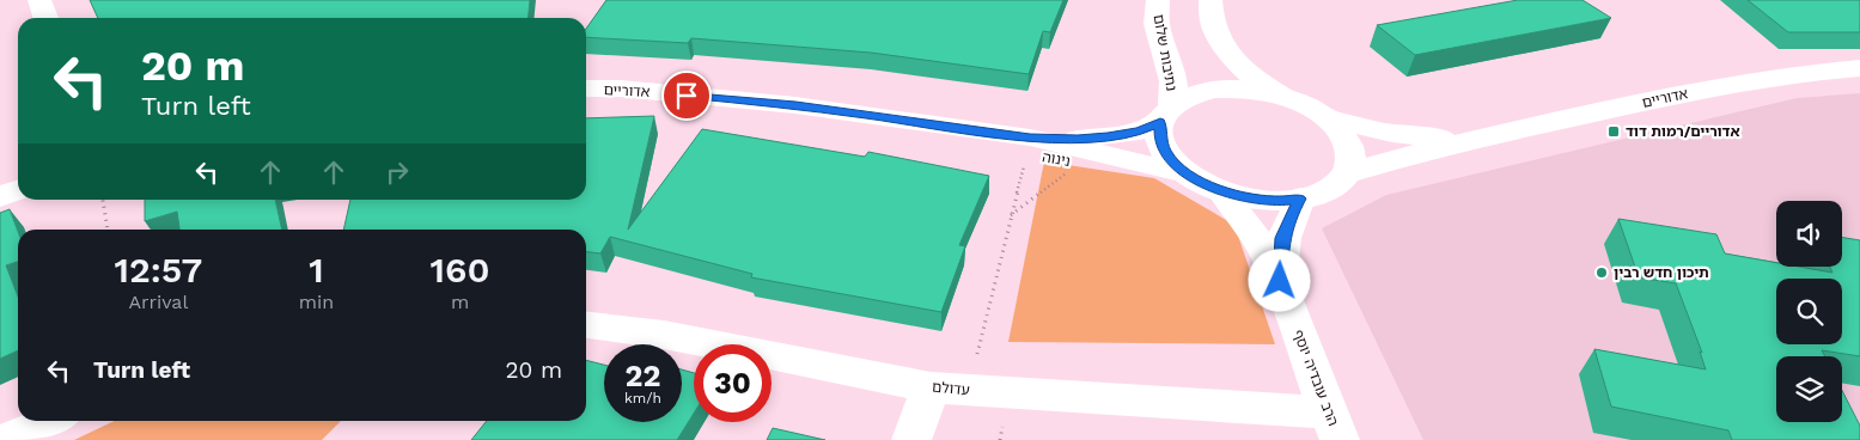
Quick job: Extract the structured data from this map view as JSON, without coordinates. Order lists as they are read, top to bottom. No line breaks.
{"streets":{"street":["נתיבות שלום","אדוריים","הרב עובדיה יוסף","עדולם"],"path":["נינוה"]},"crossings":[["נתיבות שלום","אדוריים"],["נתיבות שלום","הרב עובדיה יוסף"],["אדוריים","נינוה"],["אדוריים","הרב עובדיה יוסף"],["הרב עובדיה יוסף","עדולם"]],"places":{"transit":["אדוריים/רמות דוד"],"other":["תיכון חדש רבין"]},"page":{"turn":["20 m","Turn left"],"eta":["12:57","Arrival","1","min","160","m"],"list":[{"name":"Turn left","value":"20 m"}],"speed":"22 km/h","limit":"30"}}
